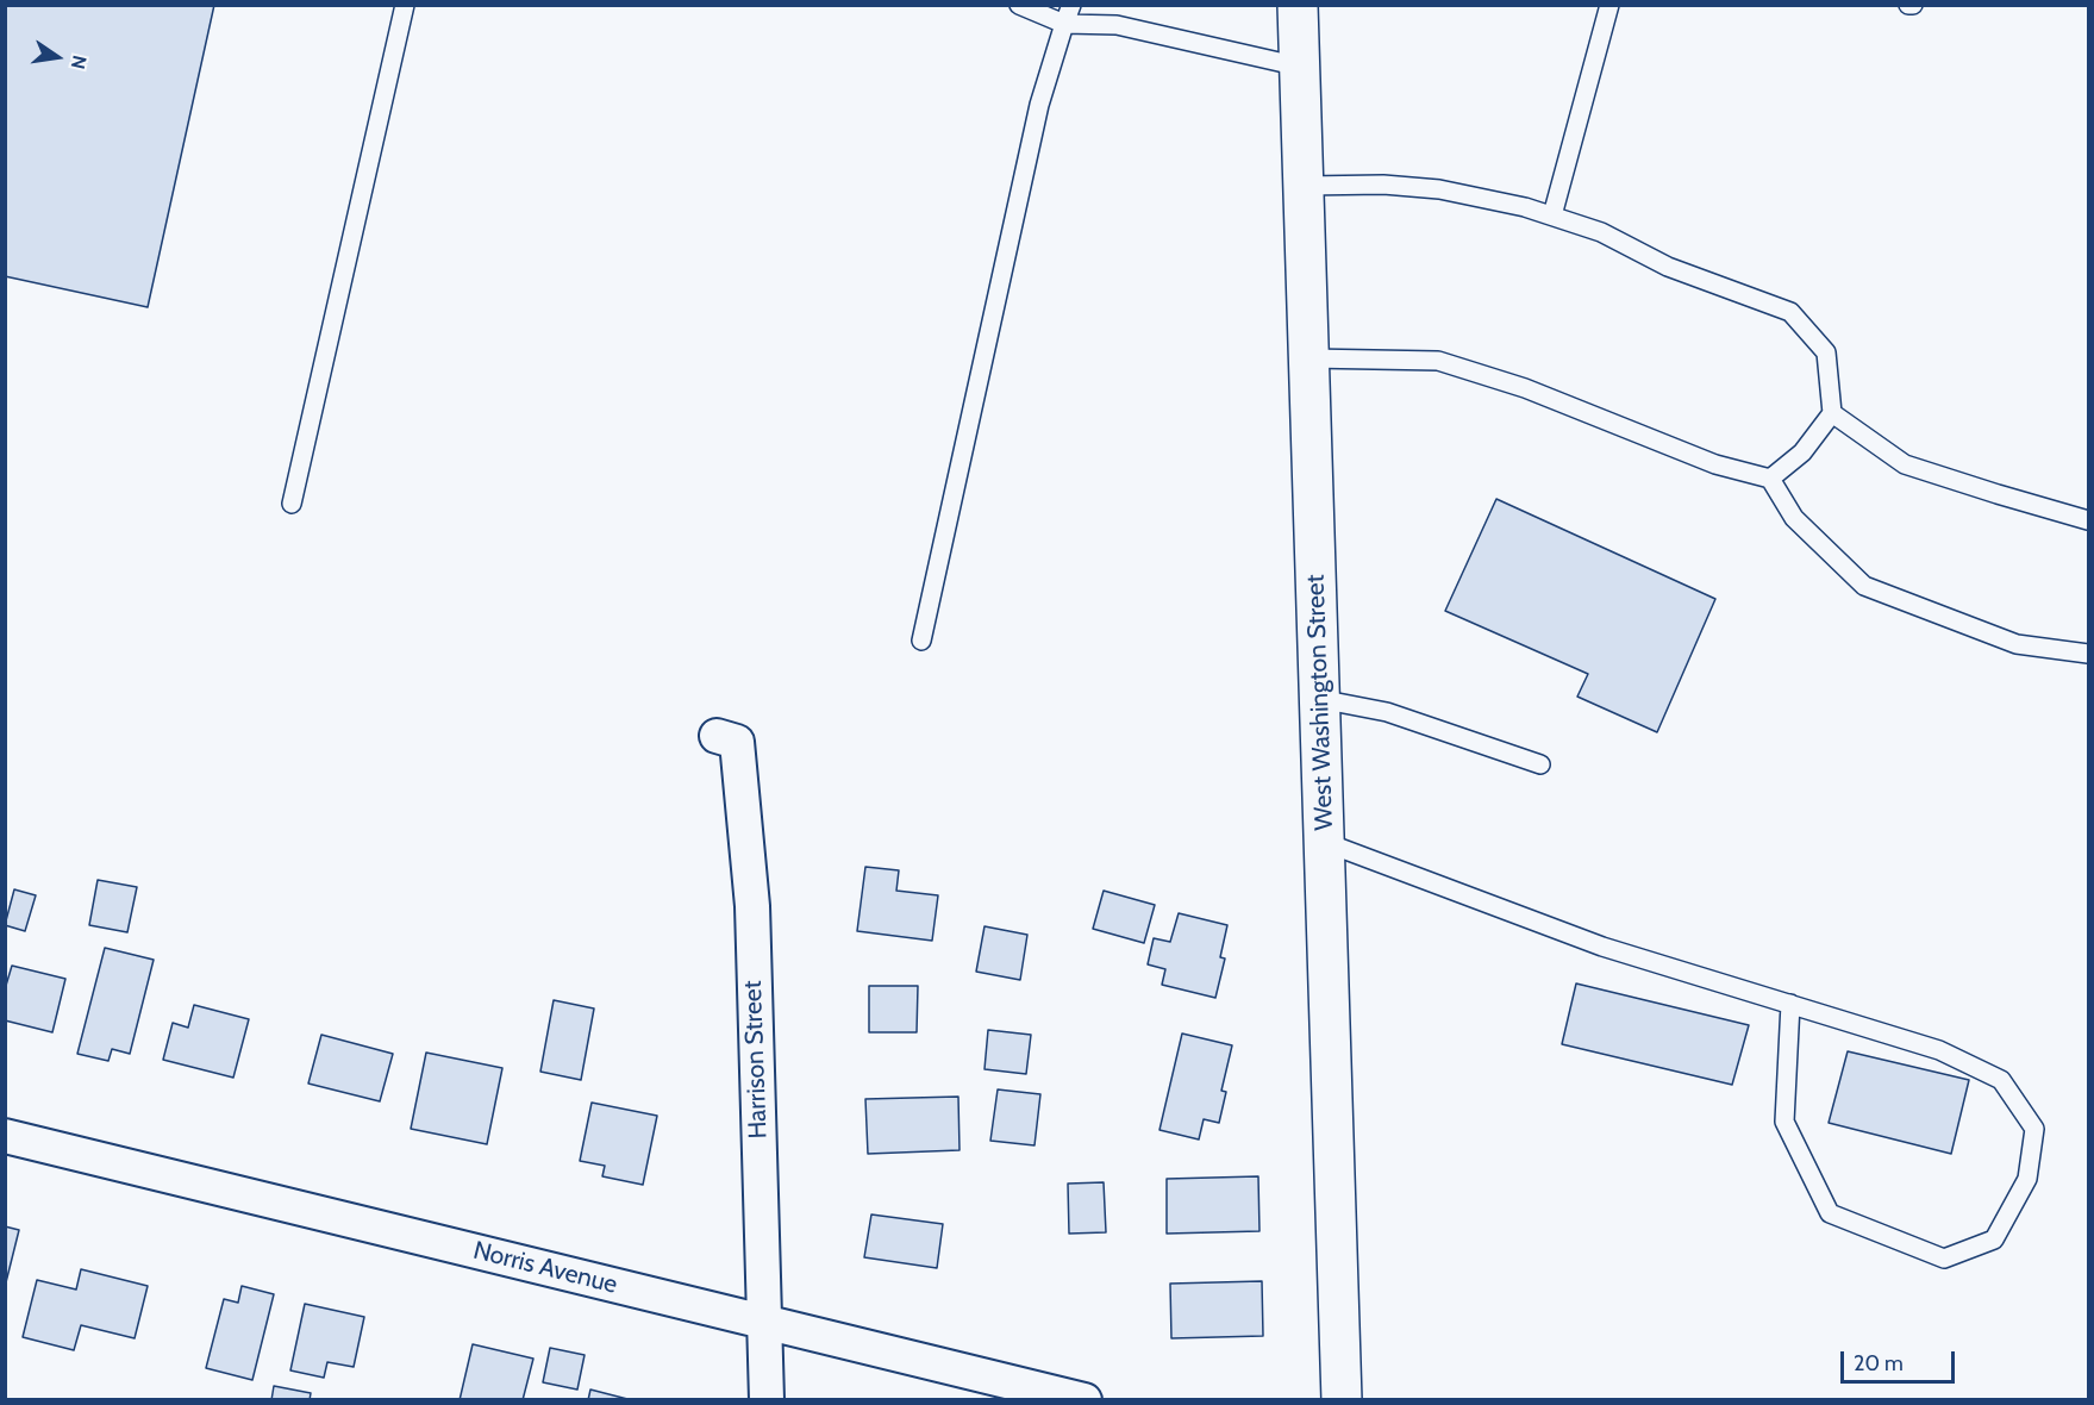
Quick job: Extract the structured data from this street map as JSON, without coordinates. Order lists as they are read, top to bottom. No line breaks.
{"streets":{"main road":["West Washington Street"],"street":["Harrison Street","Norris Avenue"]},"crossings":[["Harrison Street","Norris Avenue"]],"scale_bar":"20 m","north":"right"}
